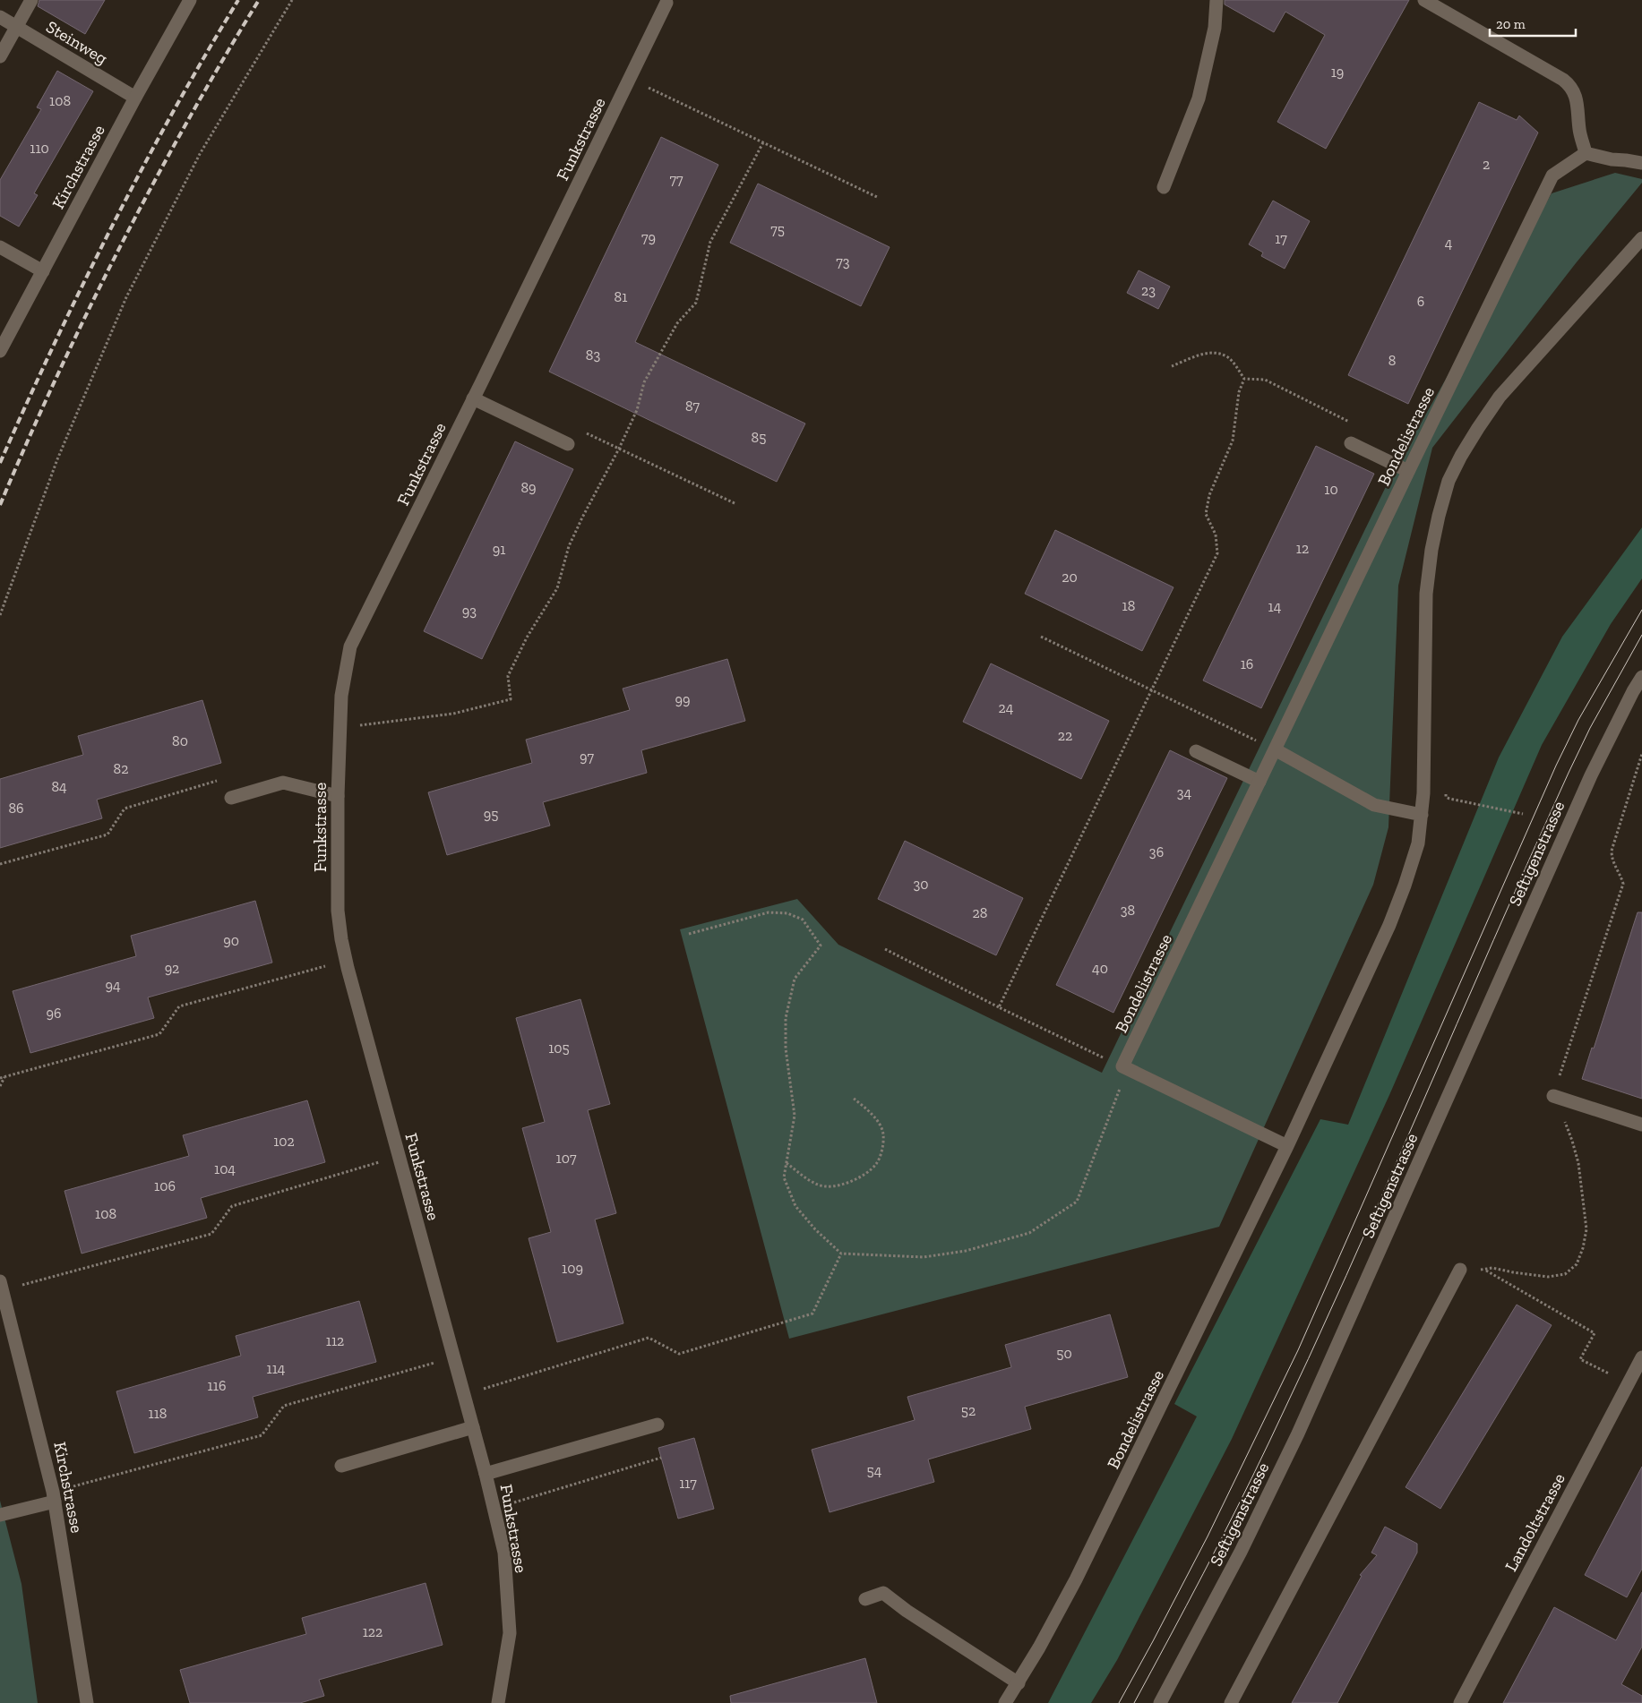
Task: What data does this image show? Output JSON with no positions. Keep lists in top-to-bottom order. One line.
{"streets":{"street":["Steinweg","Funkstrasse","Kirchstrasse","Bondelistrasse","Seftigenstrasse","Landoltstrasse"]},"crossings":[["Steinweg","Kirchstrasse"]],"house_numbers":["19","108","110","2","77","75","79","17","4","73","23","81","6","83","8","87","85","89","10","12","91","20","18","14","93","16","99","24","22","80","97","82","84","34","86","95","36","30","38","28","90","92","40","94","96","105","102","107","104","106","108","109","112","50","114","116","52","118","54","117","122"],"scale_bar":"20 m"}
